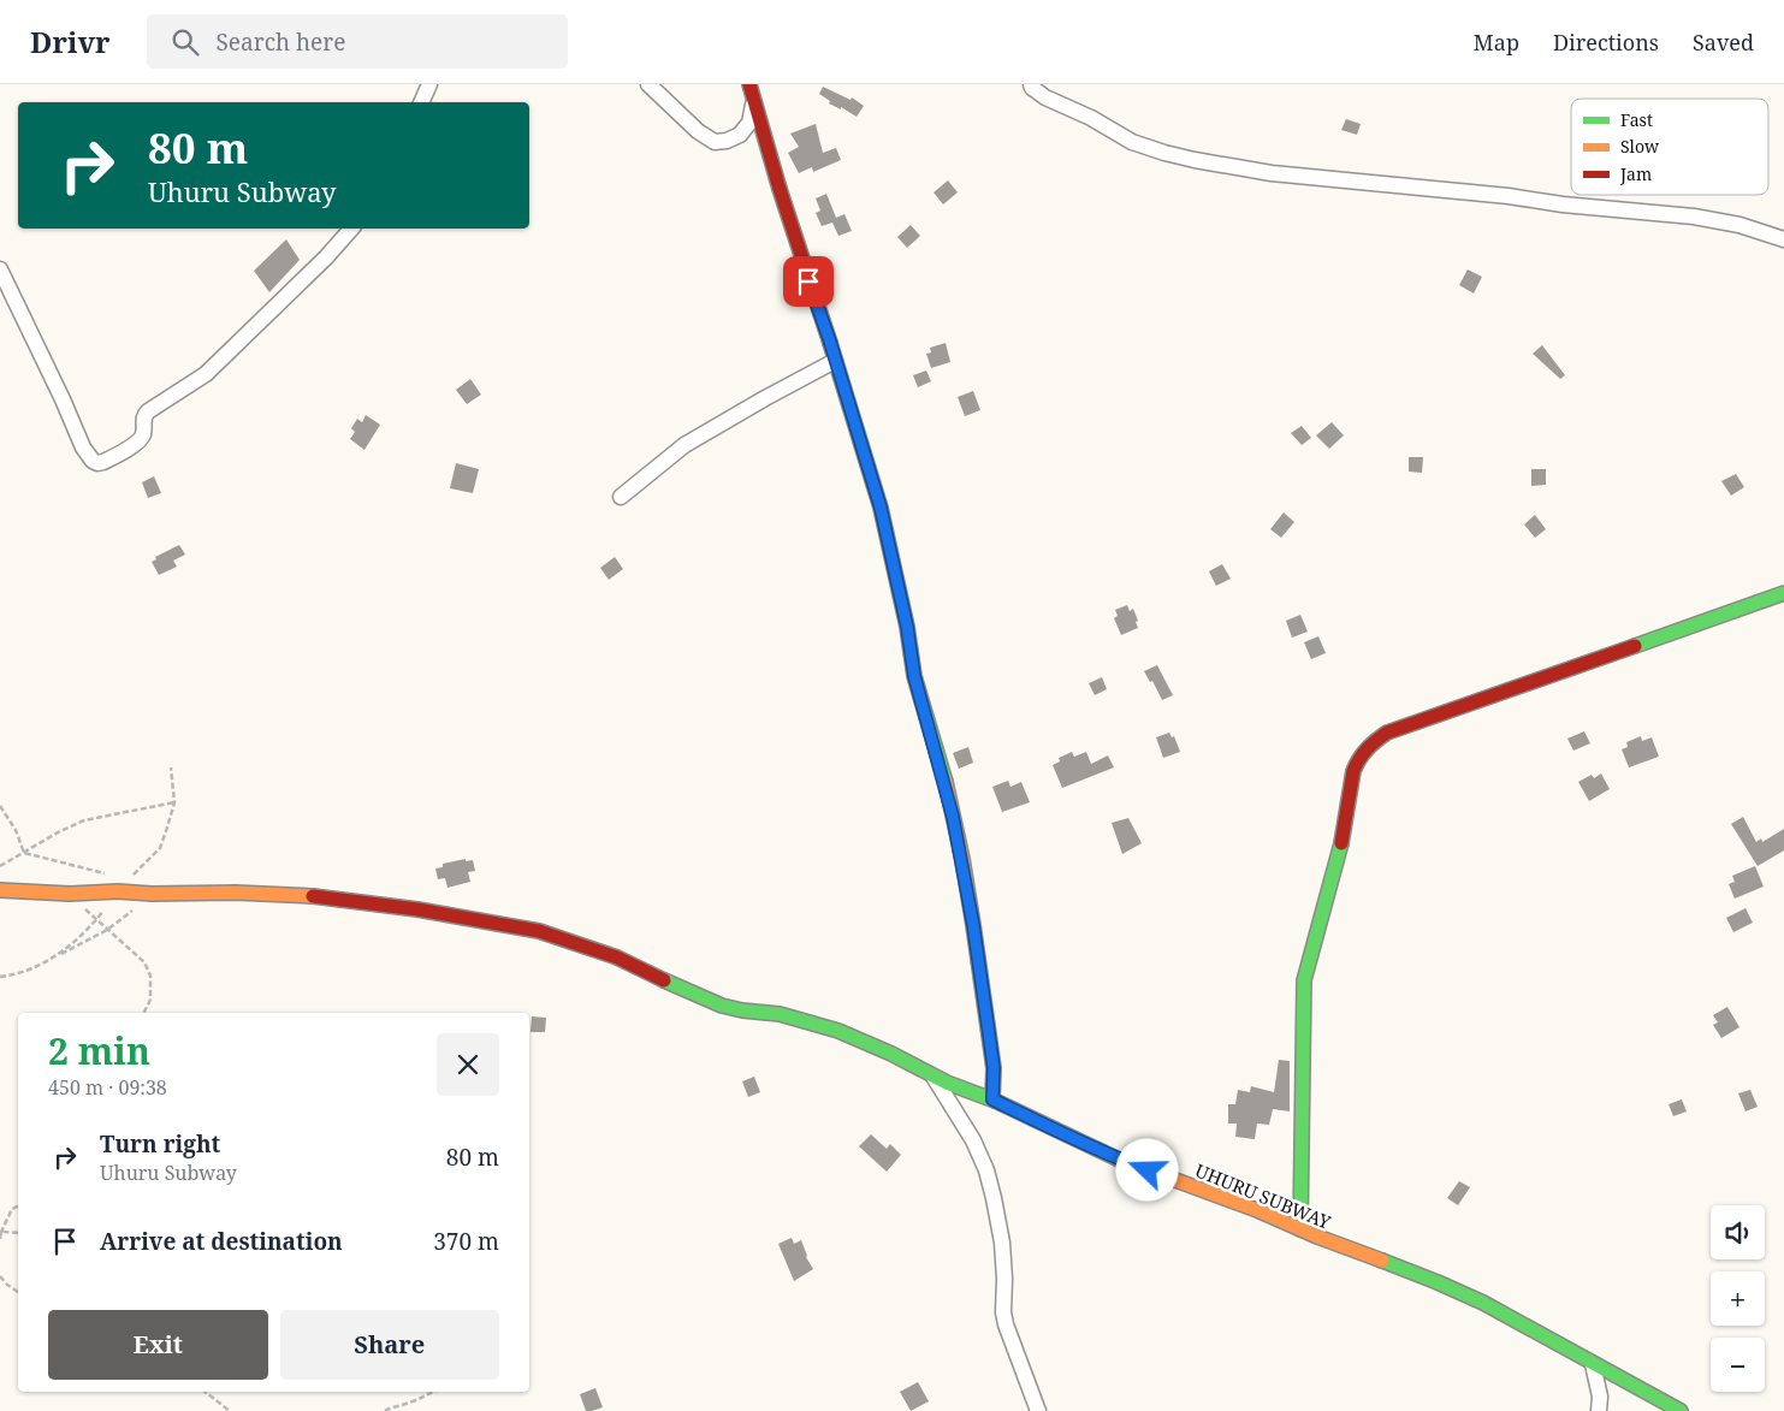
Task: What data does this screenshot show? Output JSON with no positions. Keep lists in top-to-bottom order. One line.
{"streets":{"street":["UHURU SUBWAY"]},"legend":["Fast","Slow","Jam"],"page":{"header":"Drivr","search":"Search here","nav":["Map","Directions","Saved"],"turn":["80 m","Uhuru Subway"],"heading":["2 min","450 m · 09:38"],"list":[{"name":"Turn right","note":"Uhuru Subway","value":"80 m"},{"name":"Arrive at destination","value":"370 m"}],"map_buttons":["+","−"],"buttons":["Exit","Share"]}}
